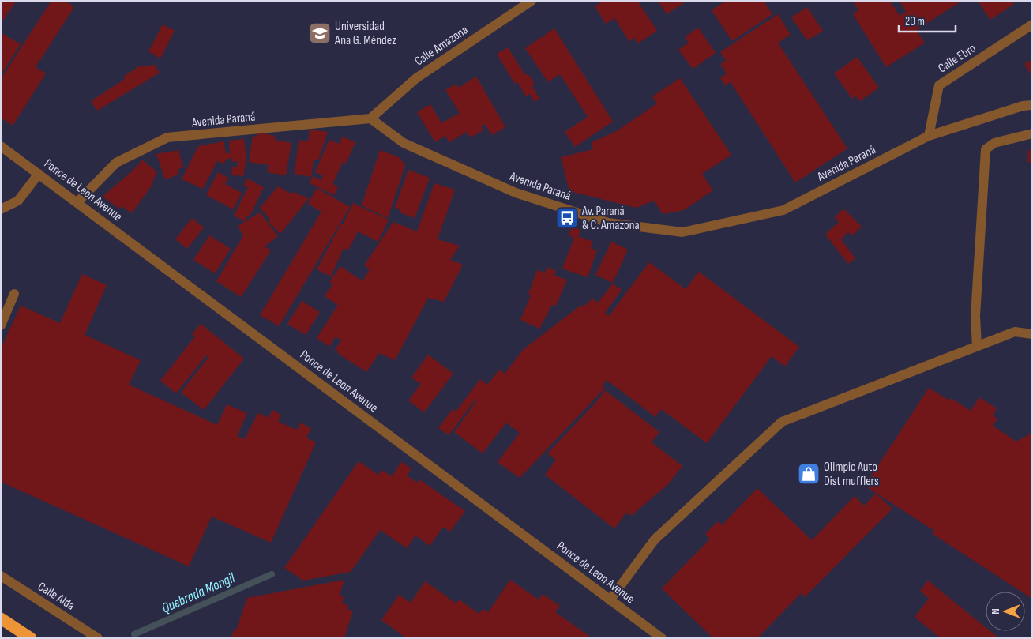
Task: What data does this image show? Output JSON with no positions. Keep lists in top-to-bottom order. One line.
{"streets":{"street":["Calle Amazona","Calle Ebro","Avenida Paraná","Ponce de Leon Avenue","Calle Alda"]},"crossings":[["Calle Amazona","Avenida Paraná"],["Calle Ebro","Avenida Paraná"],["Avenida Paraná","Ponce de Leon Avenue"]],"water":["Quebrada Mongil"],"places":{"school or university":["Universidad Ana G. Méndez"],"bus stop":["Av. Paraná & C. Amazona"],"shop":["Olimpic Auto Dist mufflers"]},"scale_bar":"20 m","north":"left"}
